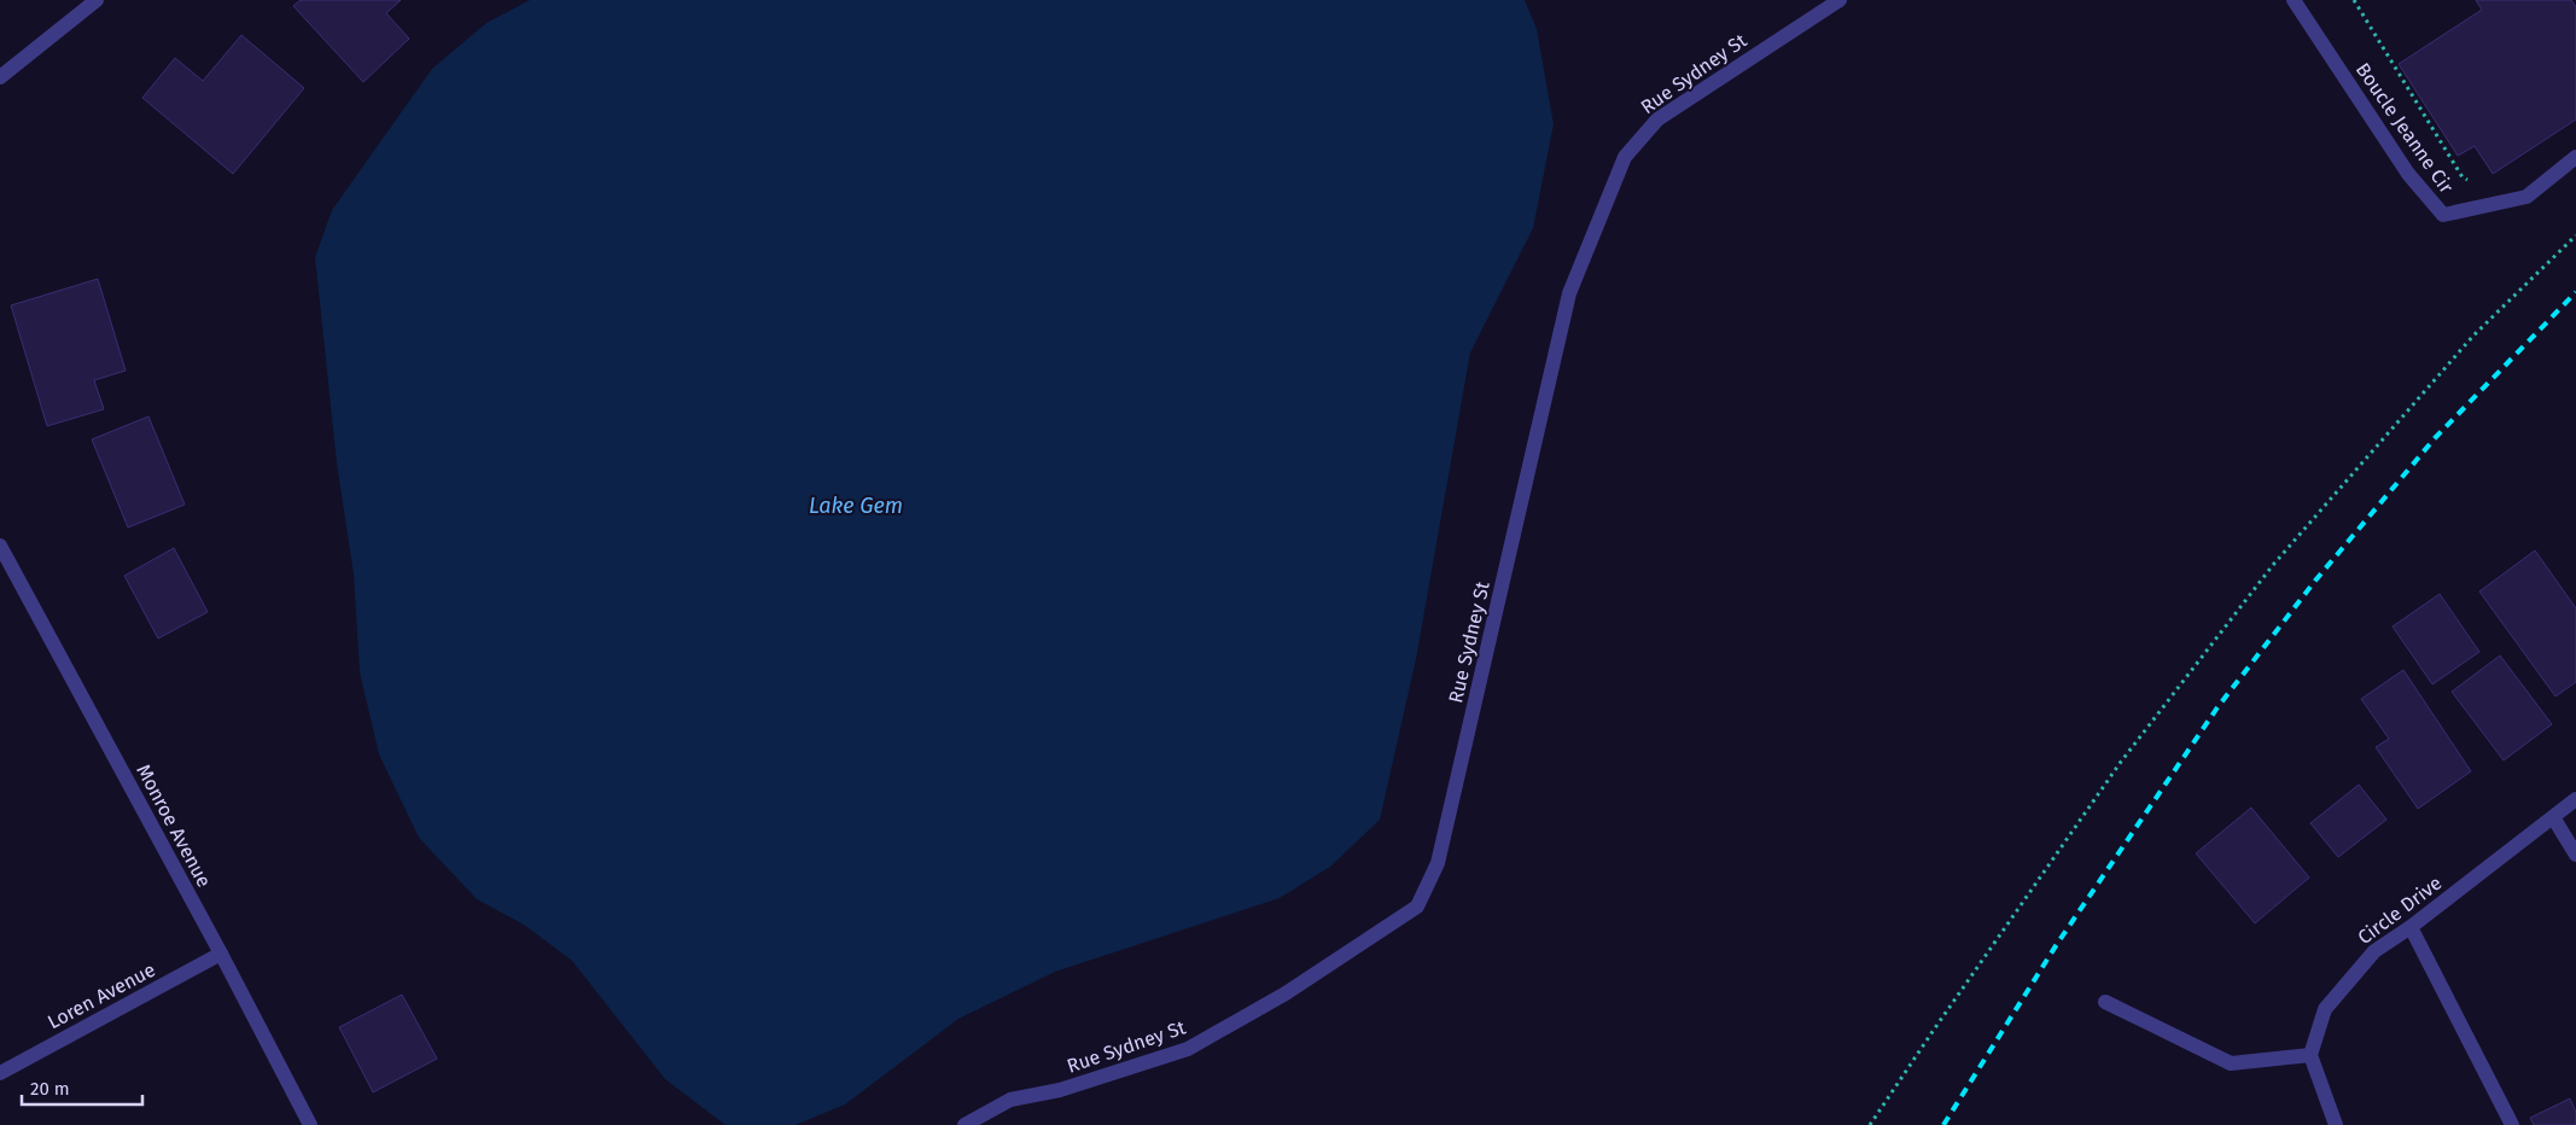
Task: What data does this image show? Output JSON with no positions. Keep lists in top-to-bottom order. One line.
{"streets":{"street":["Rue Sydney St","Boucle Jeanne Cir","Monroe Avenue","Circle Drive","Loren Avenue"]},"crossings":[["Monroe Avenue","Loren Avenue"]],"water":["Lake Gem"],"scale_bar":"20 m"}
